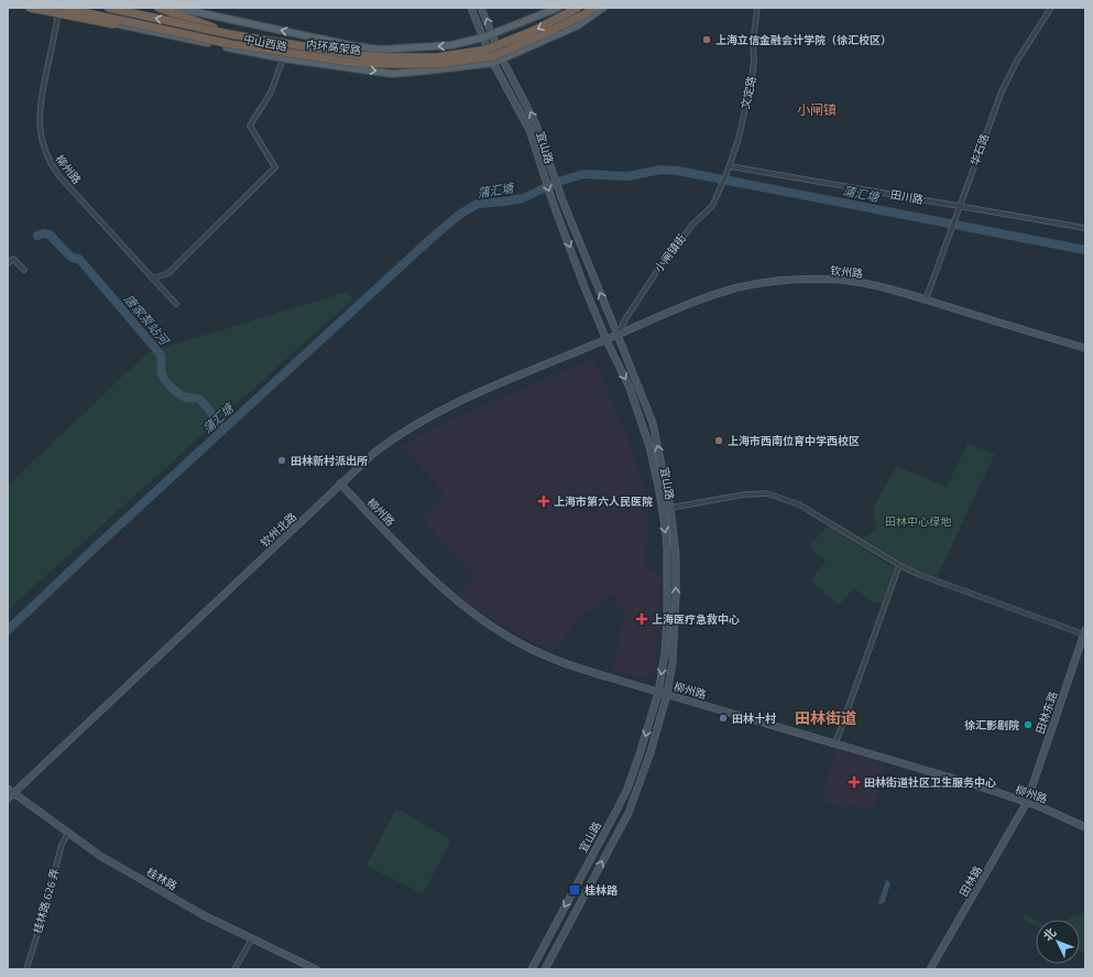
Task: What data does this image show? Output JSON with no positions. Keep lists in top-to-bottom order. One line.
{"streets":{"highway":["内环高架路"],"main road":["中山西路"],"street":["文定路","宜山路","华石路","柳州路","田川路","小闸镇街","钦州路","钦州北路","田林东路","桂林路","田林路","桂林路 626 弄"]},"crossings":[["中山西路","内环高架路"],["中山西路","宜山路"],["中山西路","柳州路"],["内环高架路","柳州路"],["文定路","田川路"],["文定路","小闸镇街"],["宜山路","柳州路"],["宜山路","小闸镇街"],["宜山路","钦州路"],["宜山路","钦州北路"],["华石路","田川路"],["华石路","钦州路"],["柳州路","钦州北路"],["柳州路","田林东路"],["柳州路","田林路"],["小闸镇街","钦州路"],["钦州路","钦州北路"],["钦州北路","桂林路"],["田林东路","田林路"],["桂林路","桂林路 626 弄"]],"districts":["小闸镇","田林街道"],"water":["蒲汇塘","唐家泵站河"],"parks":["田林中心绿地"],"places":{"other":["上海立信金融会计学院（徐汇校区）","上海市西南位育中学西校区","田林新村派出所","田林十村","徐汇影剧院"],"health":["上海市第六人民医院","上海医疗急救中心","田林街道社区卫生服务中心"],"transit":["桂林路"]},"north":"top left"}
